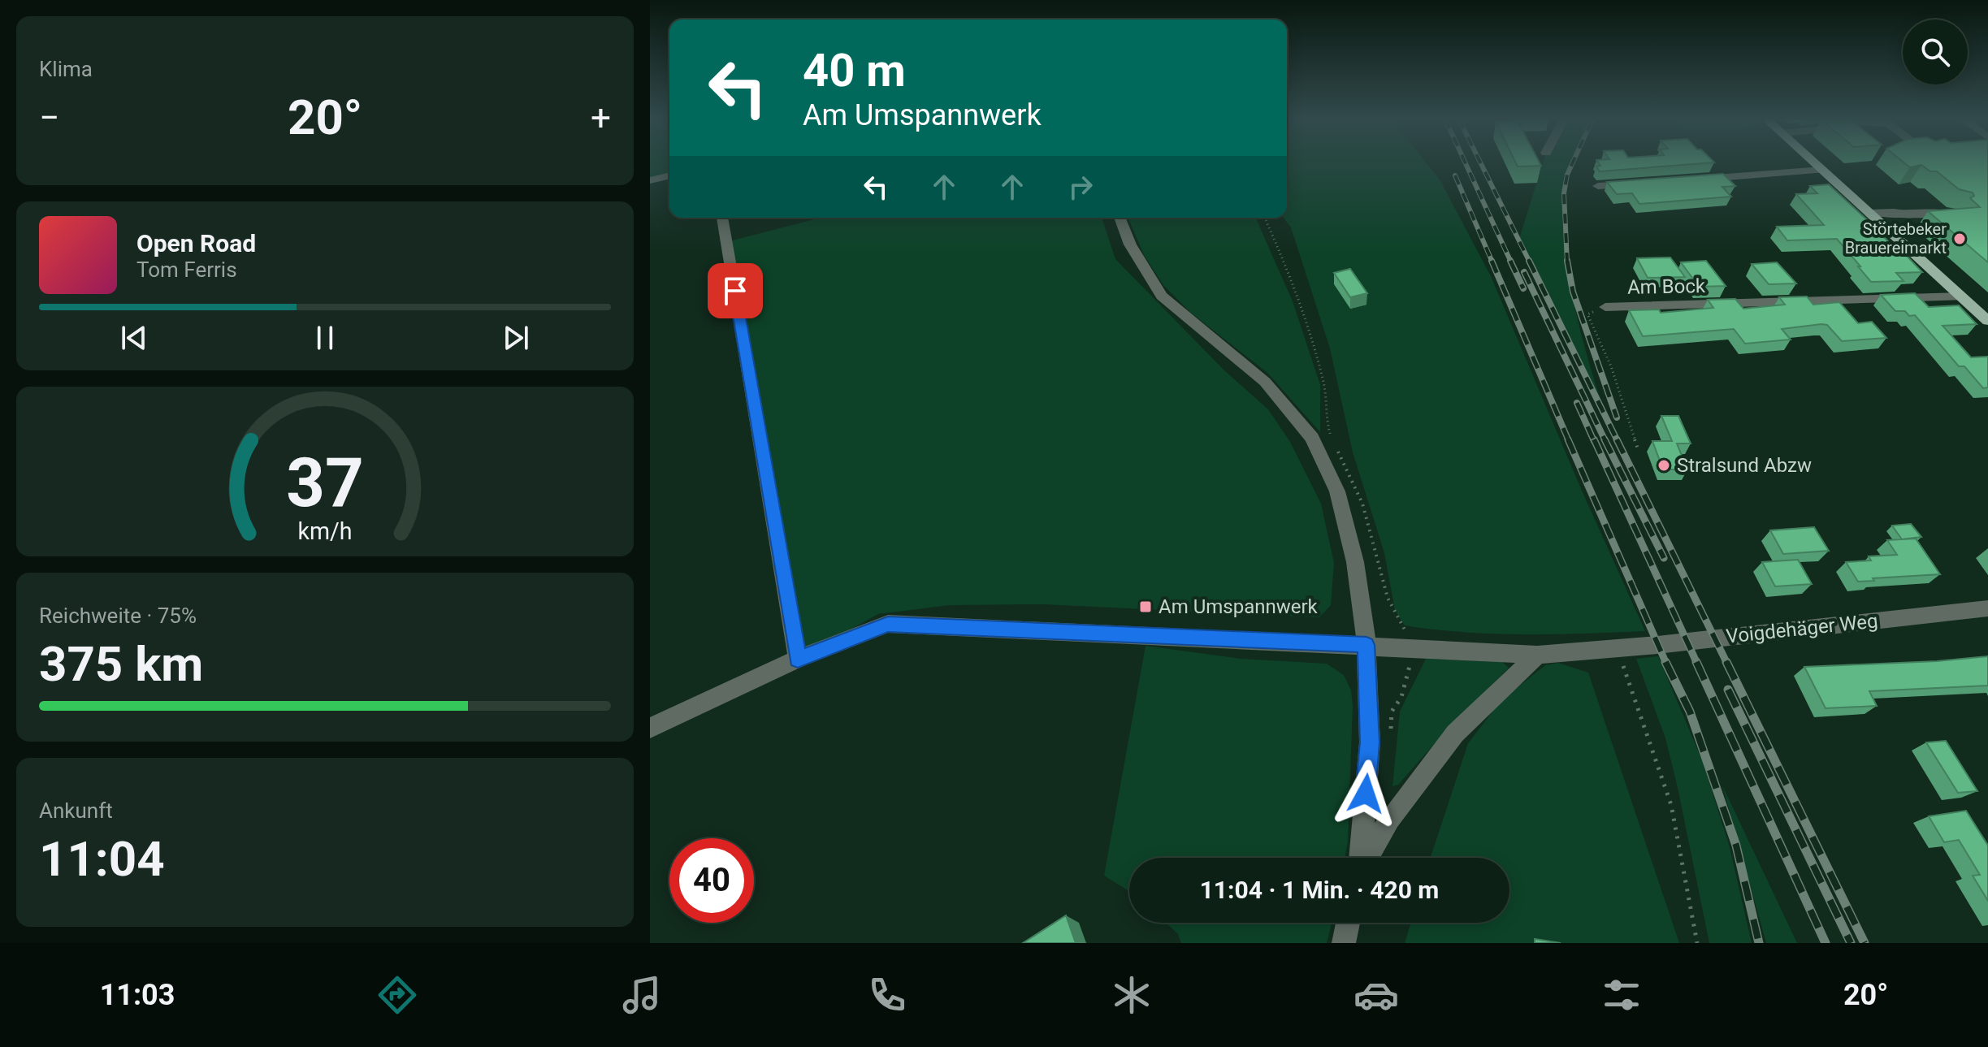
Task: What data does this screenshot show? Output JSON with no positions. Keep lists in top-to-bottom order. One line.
{"streets":{"street":["Am Bock","Voigdehäger Weg"]},"places":{"other":["Störtebeker Brauereimarkt","Stralsund Abzw"],"transit":["Am Umspannwerk"]},"page":{"tile":["Klima",["Reichweite · 75%","375 km"],["Ankunft","11:04"]],"turn":["40 m","Am Umspannwerk"],"heat":["−","20°","+"],"song":["Open Road","Tom Ferris"],"limit":"40","trip":"11:04 · 1 Min. · 420 m","tabs":["11:03","20°"],"gauge":["37","km/h"]}}
